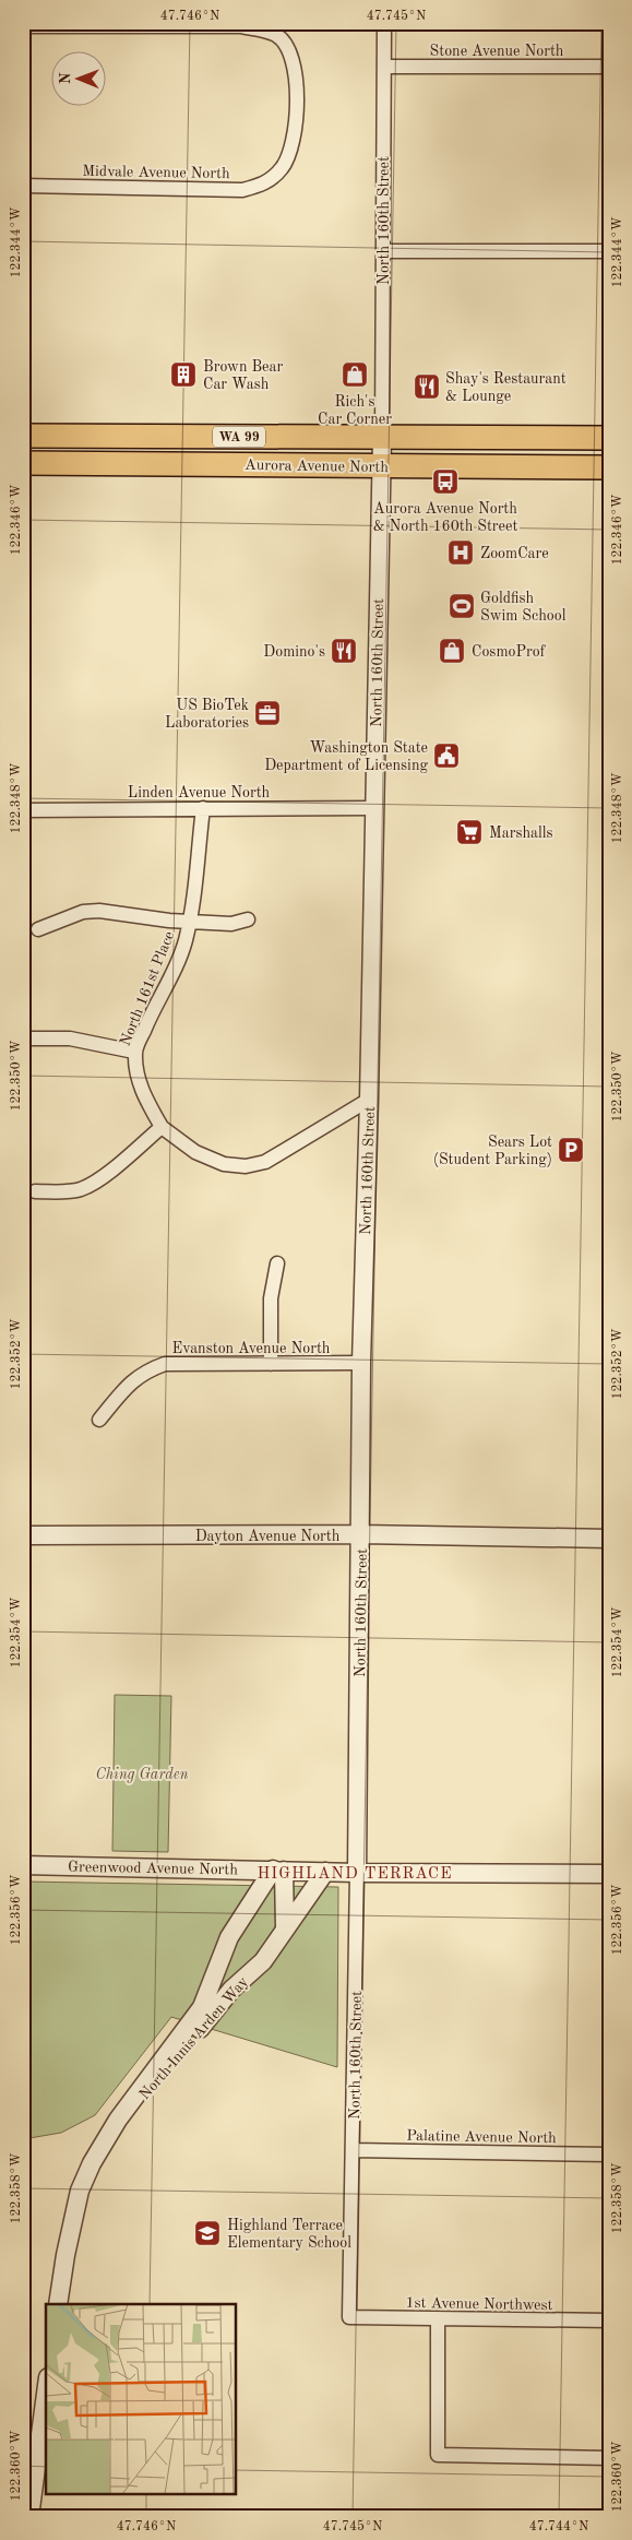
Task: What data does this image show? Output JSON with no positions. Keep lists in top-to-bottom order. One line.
{"streets":{"highway":["WA 99","Aurora Avenue North"],"street":["Stone Avenue North","Midvale Avenue North","North 160th Street","Linden Avenue North","North 161st Place","Evanston Avenue North","Dayton Avenue North","Greenwood Avenue North","North Innis Arden Way","Palatine Avenue North","1st Avenue Northwest"]},"crossings":[["Stone Avenue North","North 160th Street"],["North 160th Street","Aurora Avenue North"],["North 160th Street","Linden Avenue North"],["North 160th Street","Evanston Avenue North"],["North 160th Street","Dayton Avenue North"],["North 160th Street","Greenwood Avenue North"],["North 160th Street","Palatine Avenue North"],["North 160th Street","1st Avenue Northwest"],["Linden Avenue North","North 161st Place"],["Greenwood Avenue North","North Innis Arden Way"]],"districts":["HIGHLAND TERRACE"],"parks":["Ching Garden"],"places":{"building":["Brown Bear Car Wash"],"shop":["Rich's Car Corner","CosmoProf"],"restaurant":["Shay's Restaurant & Lounge","Domino's"],"bus stop":["Aurora Avenue North & North 160th Street"],"hospital":["ZoomCare"],"sports":["Goldfish Swim School"],"office":["US BioTek Laboratories"],"public building":["Washington State Department of Licensing"],"supermarket":["Marshalls"],"parking":["Sears Lot (Student Parking)"],"school or university":["Highland Terrace Elementary School"]},"north":"left","coordinates":["47.746°N","47.745°N","122.344°W","122.346°W","122.348°W","122.350°W","122.352°W","122.354°W","122.356°W","122.358°W","122.360°W","47.744°N"]}
